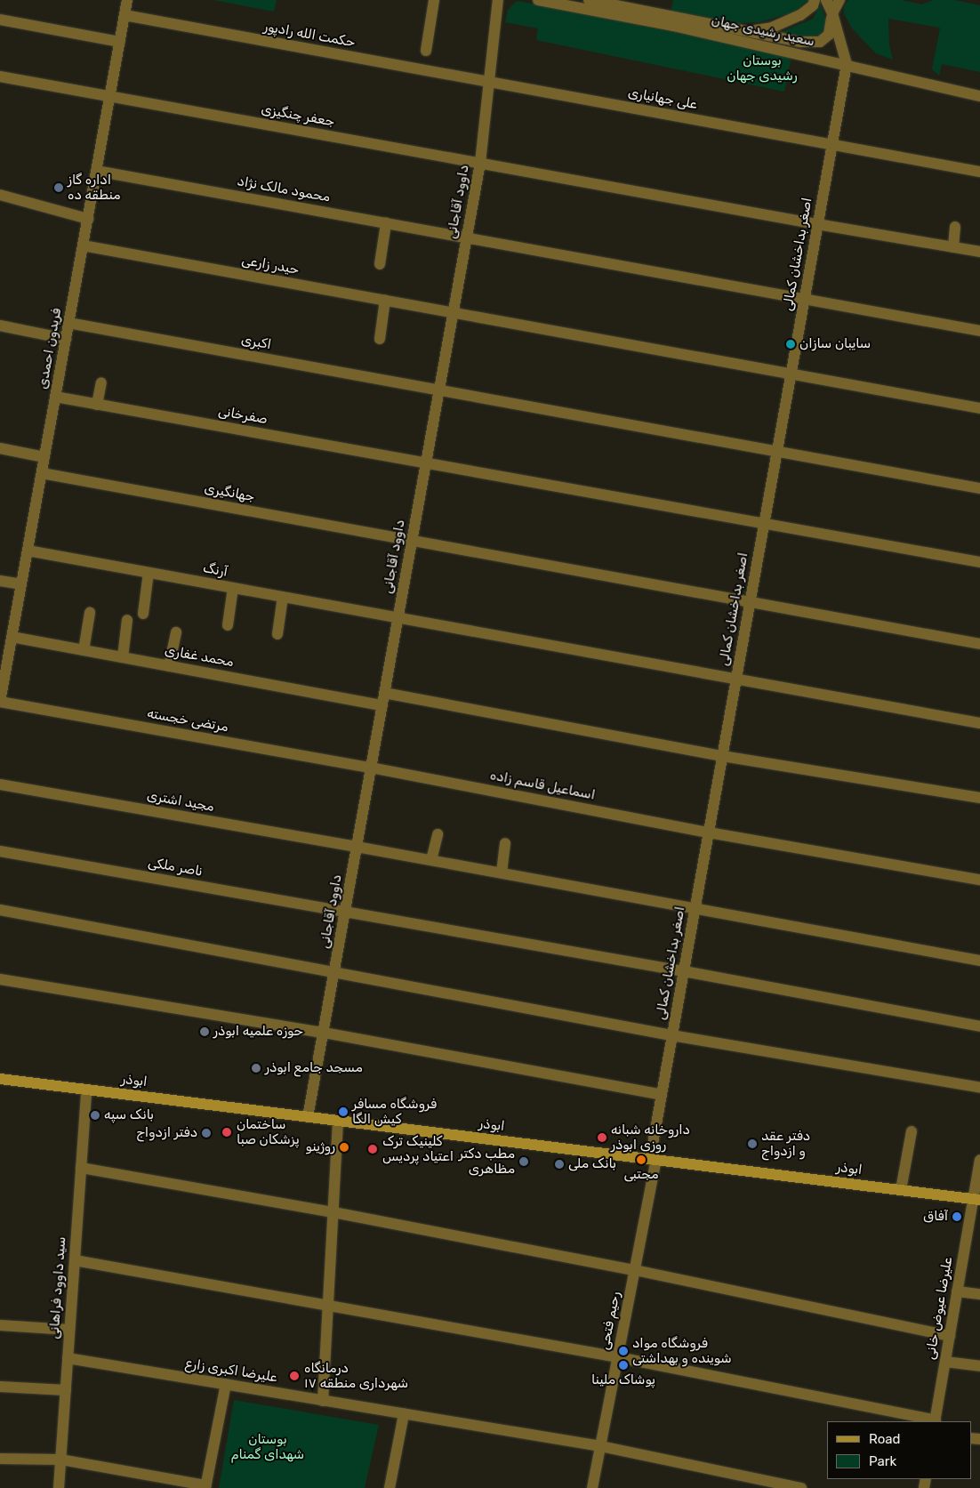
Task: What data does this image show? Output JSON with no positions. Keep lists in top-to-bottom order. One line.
{"streets":{"main road":["ابوذر"],"street":["سعید رشیدی جهان","حکمت الله رادپور","علی جهانیاری","جعفر چنگیزی","محمود مالک نژاد","داوود آقاجانی","اصغر بداخشان کمالی","حیدر زارعی","اکبری","فریدون احمدی","صفرخانی","جهانگیری","آرنگ","محمد غفاری","مرتضی خجسته","اسماعیل قاسم زاده","مجید اشتری","ناصر ملکی","سید داوود فراهانی","علیرضا عیوض خانی","رحیم فتحی","علیرضا اکبری زارع"]},"crossings":[["سعید رشیدی جهان","اصغر بداخشان کمالی"],["حکمت الله رادپور","علی جهانیاری"],["حکمت الله رادپور","داوود آقاجانی"],["حکمت الله رادپور","فریدون احمدی"],["علی جهانیاری","داوود آقاجانی"],["علی جهانیاری","اصغر بداخشان کمالی"],["جعفر چنگیزی","داوود آقاجانی"],["جعفر چنگیزی","اصغر بداخشان کمالی"],["جعفر چنگیزی","فریدون احمدی"],["محمود مالک نژاد","داوود آقاجانی"],["محمود مالک نژاد","اصغر بداخشان کمالی"],["محمود مالک نژاد","فریدون احمدی"],["داوود آقاجانی","حیدر زارعی"],["داوود آقاجانی","اکبری"],["داوود آقاجانی","صفرخانی"],["داوود آقاجانی","جهانگیری"],["داوود آقاجانی","آرنگ"],["داوود آقاجانی","محمد غفاری"],["داوود آقاجانی","مرتضی خجسته"],["داوود آقاجانی","اسماعیل قاسم زاده"],["داوود آقاجانی","مجید اشتری"],["داوود آقاجانی","ناصر ملکی"],["داوود آقاجانی","ابوذر"],["اصغر بداخشان کمالی","حیدر زارعی"],["اصغر بداخشان کمالی","اکبری"],["اصغر بداخشان کمالی","صفرخانی"],["اصغر بداخشان کمالی","جهانگیری"],["اصغر بداخشان کمالی","آرنگ"],["اصغر بداخشان کمالی","اسماعیل قاسم زاده"],["اصغر بداخشان کمالی","مجید اشتری"],["اصغر بداخشان کمالی","ناصر ملکی"],["اصغر بداخشان کمالی","ابوذر"],["اصغر بداخشان کمالی","رحیم فتحی"],["حیدر زارعی","فریدون احمدی"],["اکبری","فریدون احمدی"],["فریدون احمدی","صفرخانی"],["فریدون احمدی","جهانگیری"],["فریدون احمدی","آرنگ"],["فریدون احمدی","محمد غفاری"],["فریدون احمدی","مرتضی خجسته"],["مرتضی خجسته","اسماعیل قاسم زاده"],["ابوذر","سید داوود فراهانی"],["ابوذر","علیرضا عیوض خانی"],["ابوذر","رحیم فتحی"],["سید داوود فراهانی","علیرضا اکبری زارع"],["رحیم فتحی","علیرضا اکبری زارع"]],"parks":["بوستان رشیدی جهان","بوستان شهدای گمنام"],"places":["اداره گاز منطقه ده","سایبان سازان","حوزه علمیه ابوذر","مسجد جامع ابوذر","فروشگاه مسافر کیش الگا","بانک سپه","ساختمان پزشکان صبا","دفتر ازدواج","داروخانه شبانه روزی ابوذر","دفتر عقد و ازدواج","روژینو","کلینیک ترک اعتیاد پردیس","مجتبی","مطب دکتر مظاهری","بانک ملی","آفاق","فروشگاه مواد شوینده و بهداشتی","پوشاک ملینا","درمانگاه شهرداری منطقه ۱۷"],"legend":["Road","Park"]}
